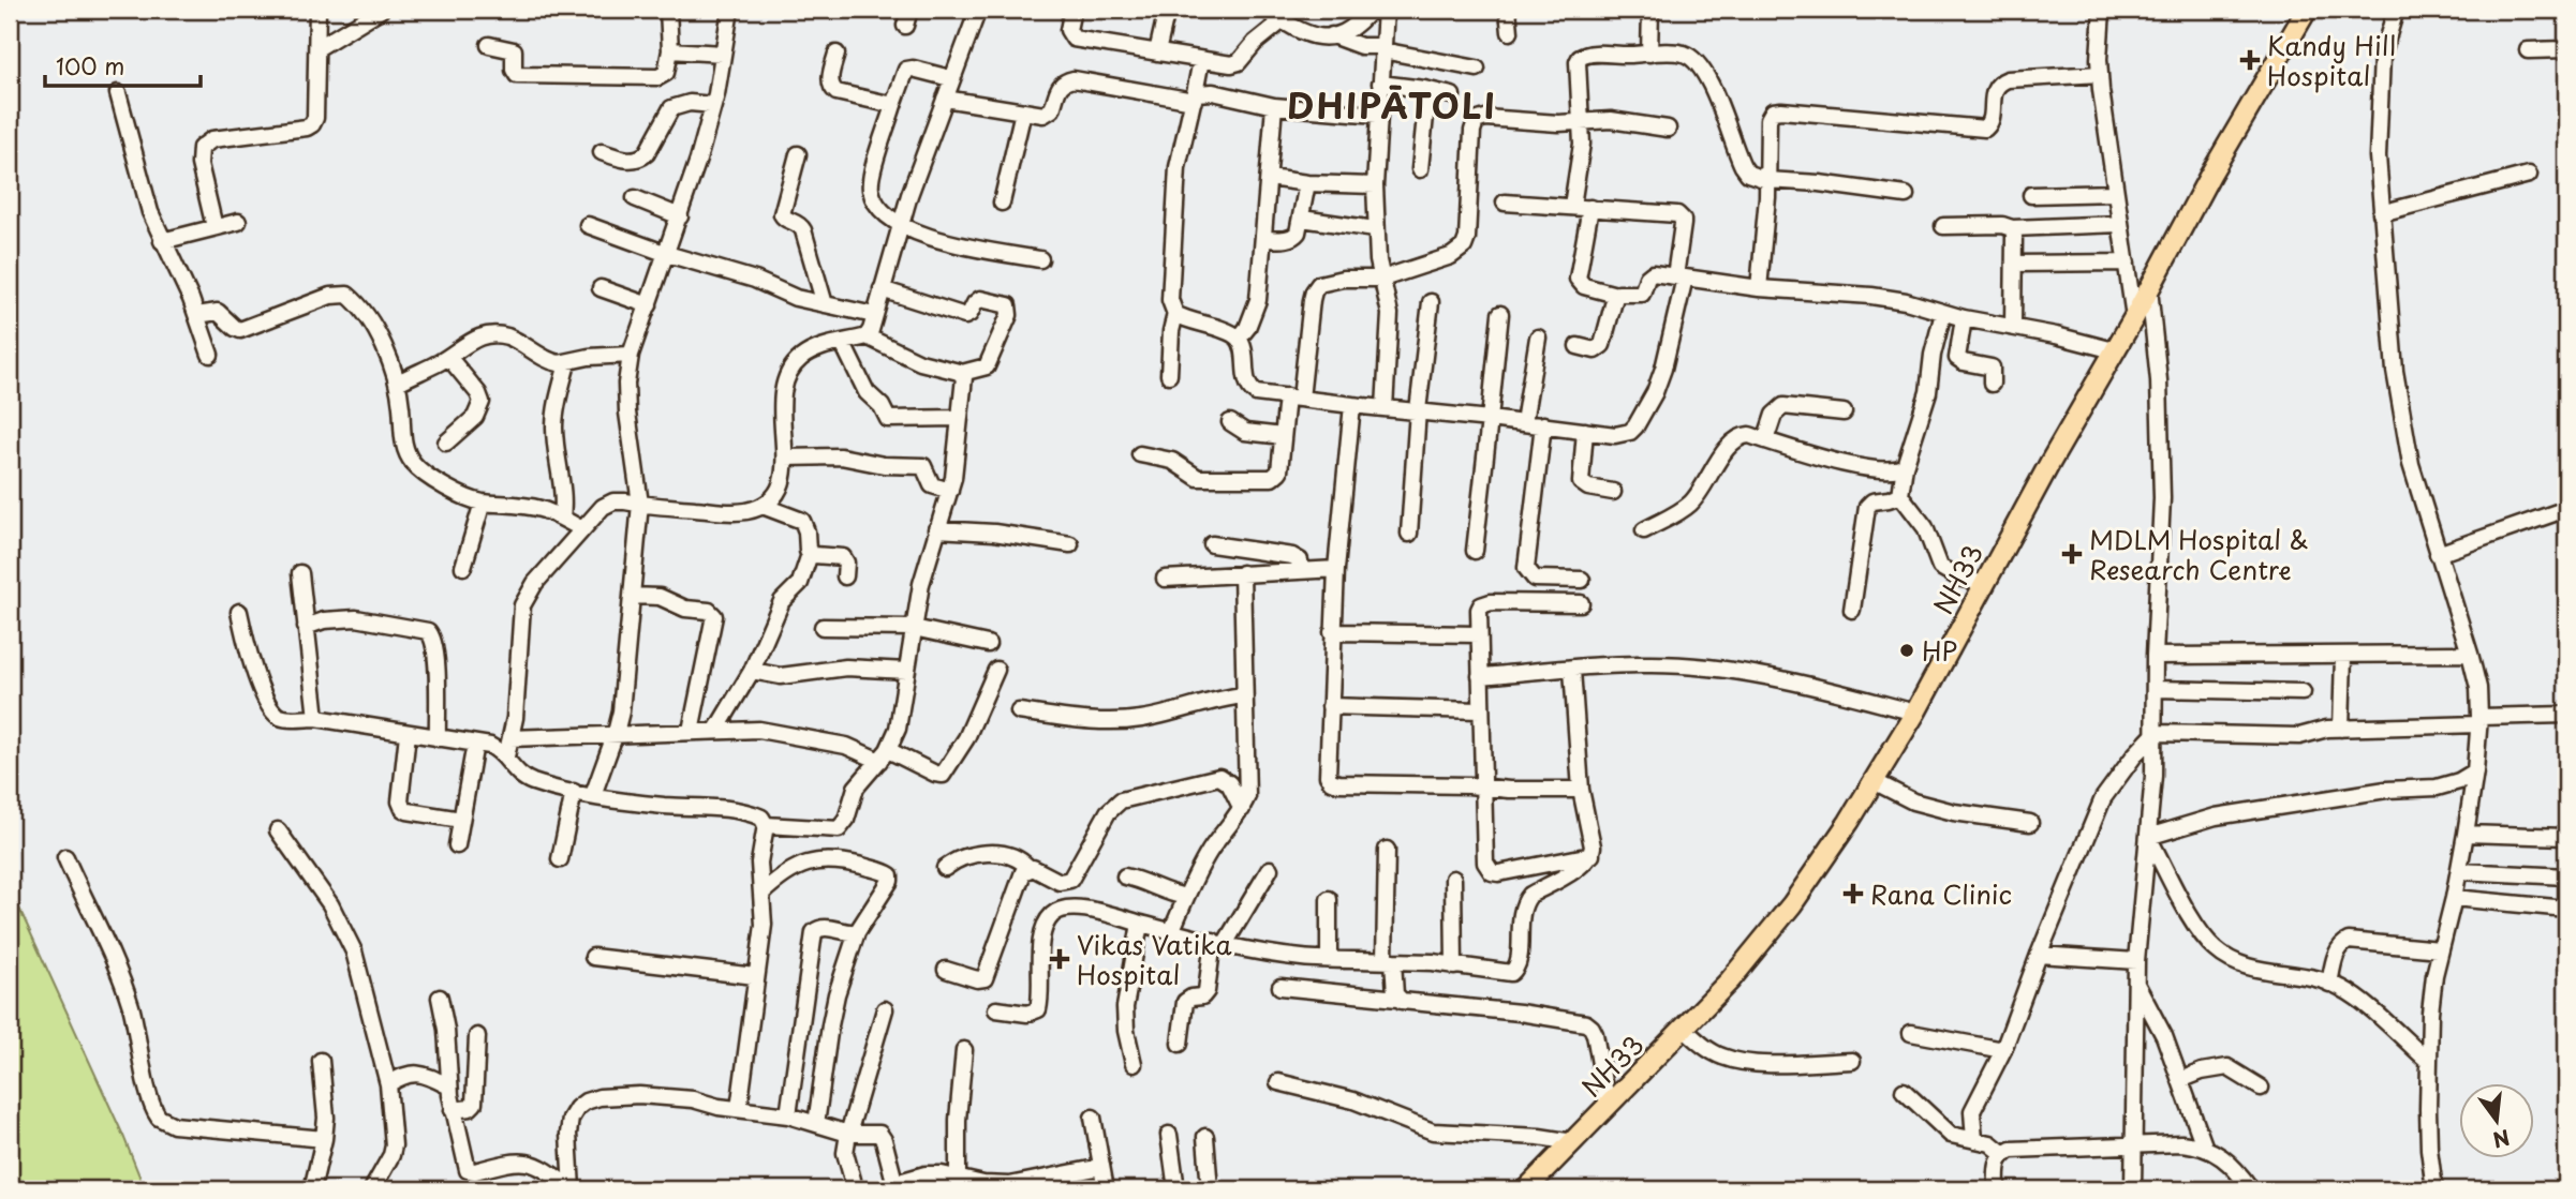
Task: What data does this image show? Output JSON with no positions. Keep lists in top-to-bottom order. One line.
{"streets":{"main road":["NH33"]},"districts":["DHIPĀTOLI"],"places":{"health":["Kandy Hill Hospital","MDLM Hospital & Research Centre","Rana Clinic","Vikas Vatika Hospital"],"other":["HP"]},"scale_bar":"100 m","north":"bottom"}
